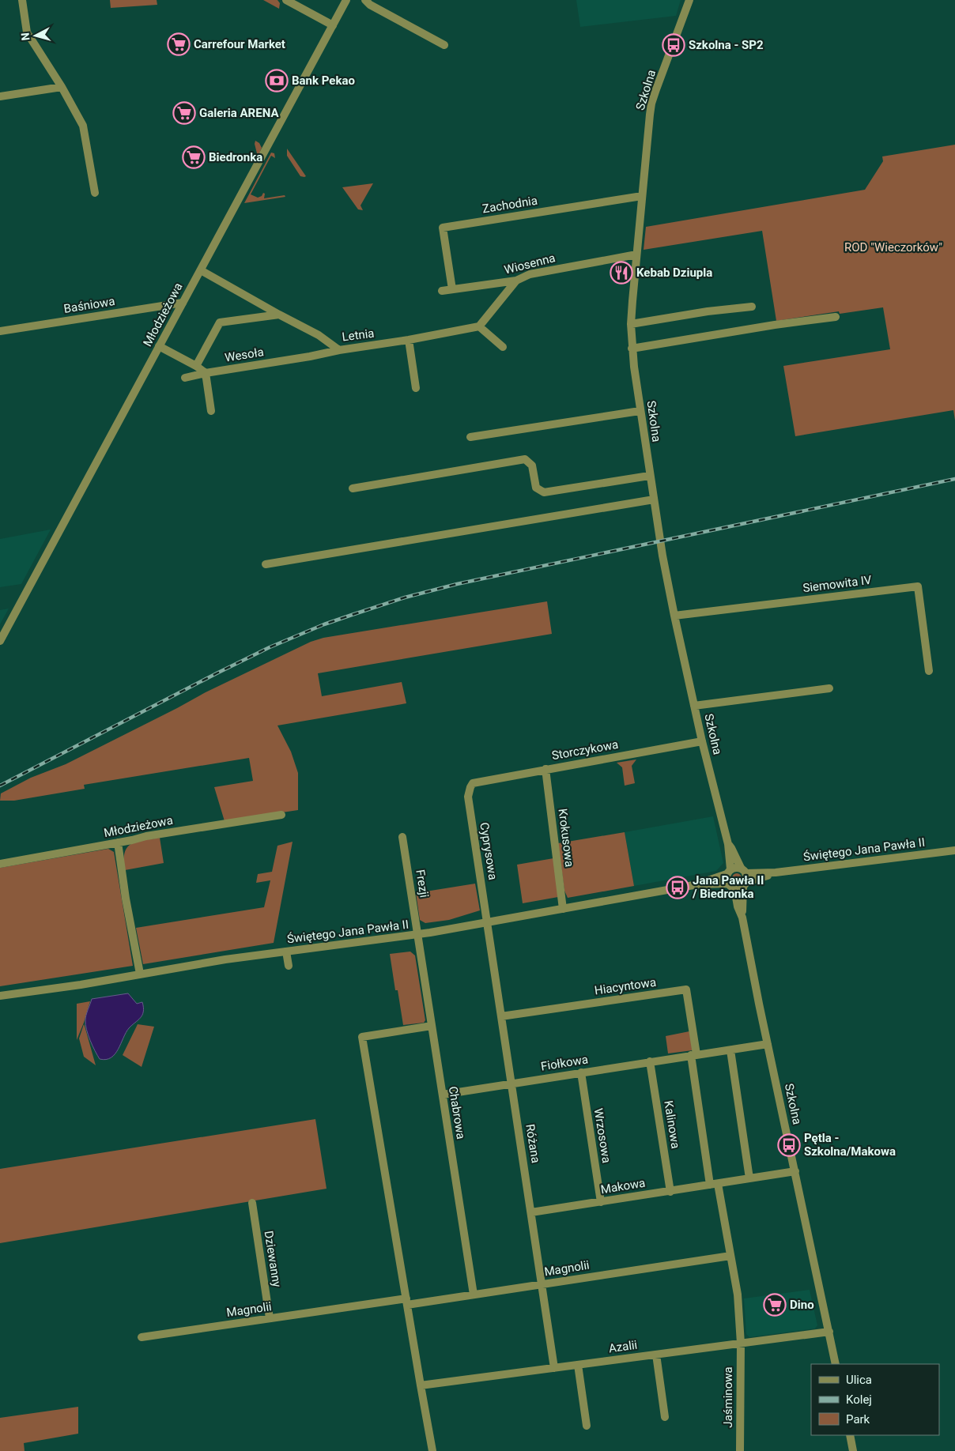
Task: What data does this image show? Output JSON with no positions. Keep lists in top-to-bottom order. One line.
{"streets":{"street":["Szkolna","Zachodnia","Wiosenna","Baśniowa","Młodzieżowa","Letnia","Wesoła","Siemowita IV","Storczykowa","Krokusowa","Świętego Jana Pawła II","Cyprysowa","Frezji","Hiacyntowa","Fiołkowa","Chabrowa","Kalinowa","Wrzosowa","Różana","Makowa","Dziewanny","Magnolii","Azalii","Jaśminowa"]},"crossings":[["Szkolna","Zachodnia"],["Szkolna","Wiosenna"],["Szkolna","Siemowita IV"],["Szkolna","Storczykowa"],["Szkolna","Świętego Jana Pawła II"],["Szkolna","Fiołkowa"],["Szkolna","Makowa"],["Szkolna","Azalii"],["Zachodnia","Wiosenna"],["Baśniowa","Młodzieżowa"],["Młodzieżowa","Letnia"],["Letnia","Wesoła"],["Storczykowa","Krokusowa"],["Storczykowa","Cyprysowa"],["Krokusowa","Świętego Jana Pawła II"],["Świętego Jana Pawła II","Cyprysowa"],["Świętego Jana Pawła II","Frezji"],["Świętego Jana Pawła II","Chabrowa"],["Świętego Jana Pawła II","Różana"],["Cyprysowa","Różana"],["Frezji","Chabrowa"],["Hiacyntowa","Fiołkowa"],["Hiacyntowa","Różana"],["Fiołkowa","Chabrowa"],["Fiołkowa","Kalinowa"],["Fiołkowa","Wrzosowa"],["Fiołkowa","Różana"],["Chabrowa","Magnolii"],["Kalinowa","Makowa"],["Wrzosowa","Makowa"],["Różana","Makowa"],["Różana","Magnolii"],["Różana","Azalii"],["Dziewanny","Magnolii"],["Azalii","Jaśminowa"]],"parks":["ROD \"Wieczorków\""],"places":{"supermarket":["Carrefour Market","Galeria ARENA","Biedronka","Dino"],"bus stop":["Szkolna - SP2","Jana Pawła II / Biedronka","Pętla - Szkolna/Makowa"],"bank":["Bank Pekao"],"restaurant":["Kebab Dziupla"]},"legend":["Ulica","Kolej","Park"],"north":"left"}
